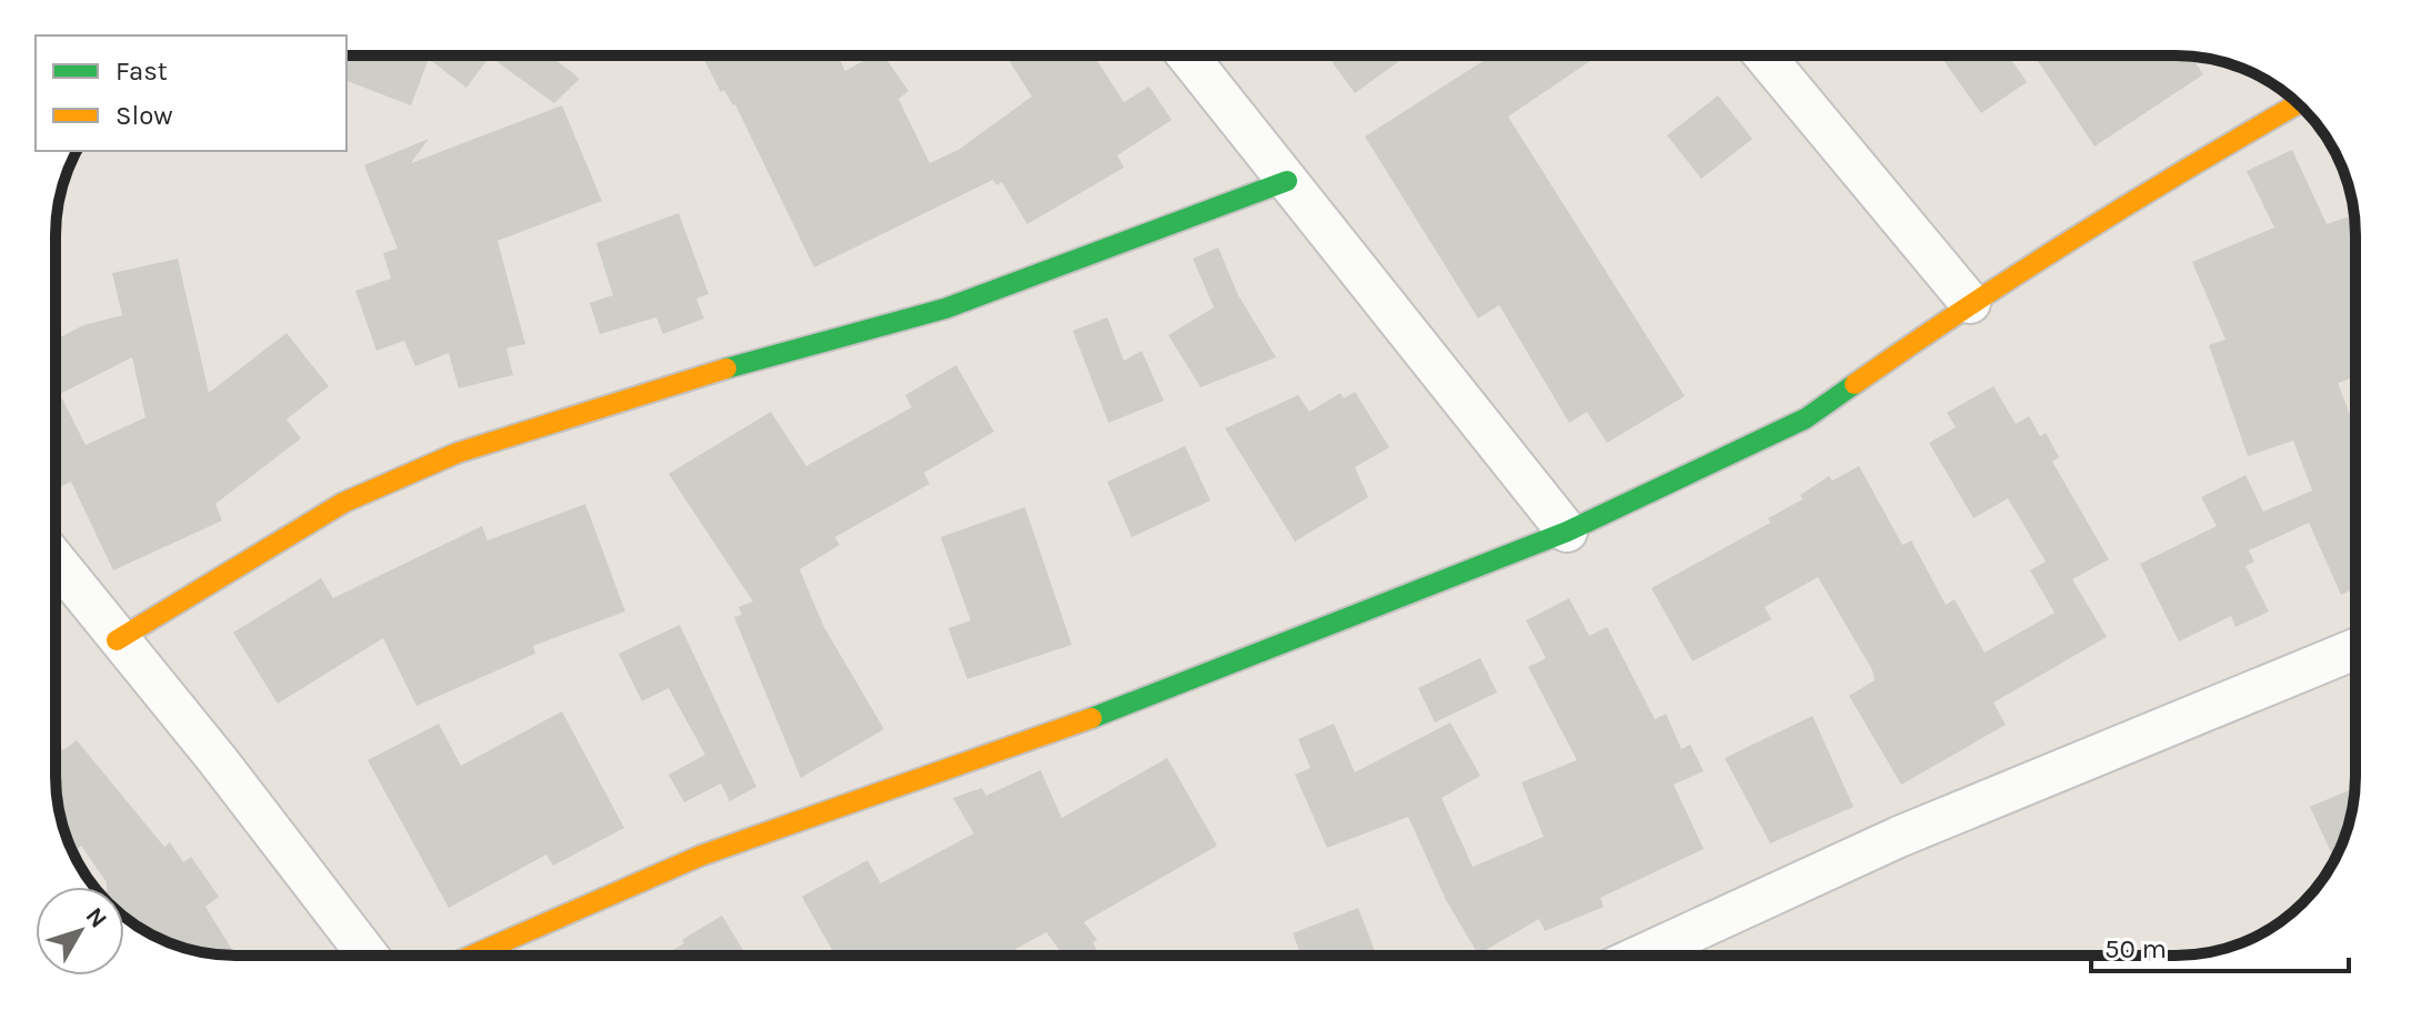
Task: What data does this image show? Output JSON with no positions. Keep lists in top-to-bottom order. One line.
{"legend":["Fast","Slow"],"scale_bar":"50 m","north":"top right"}
